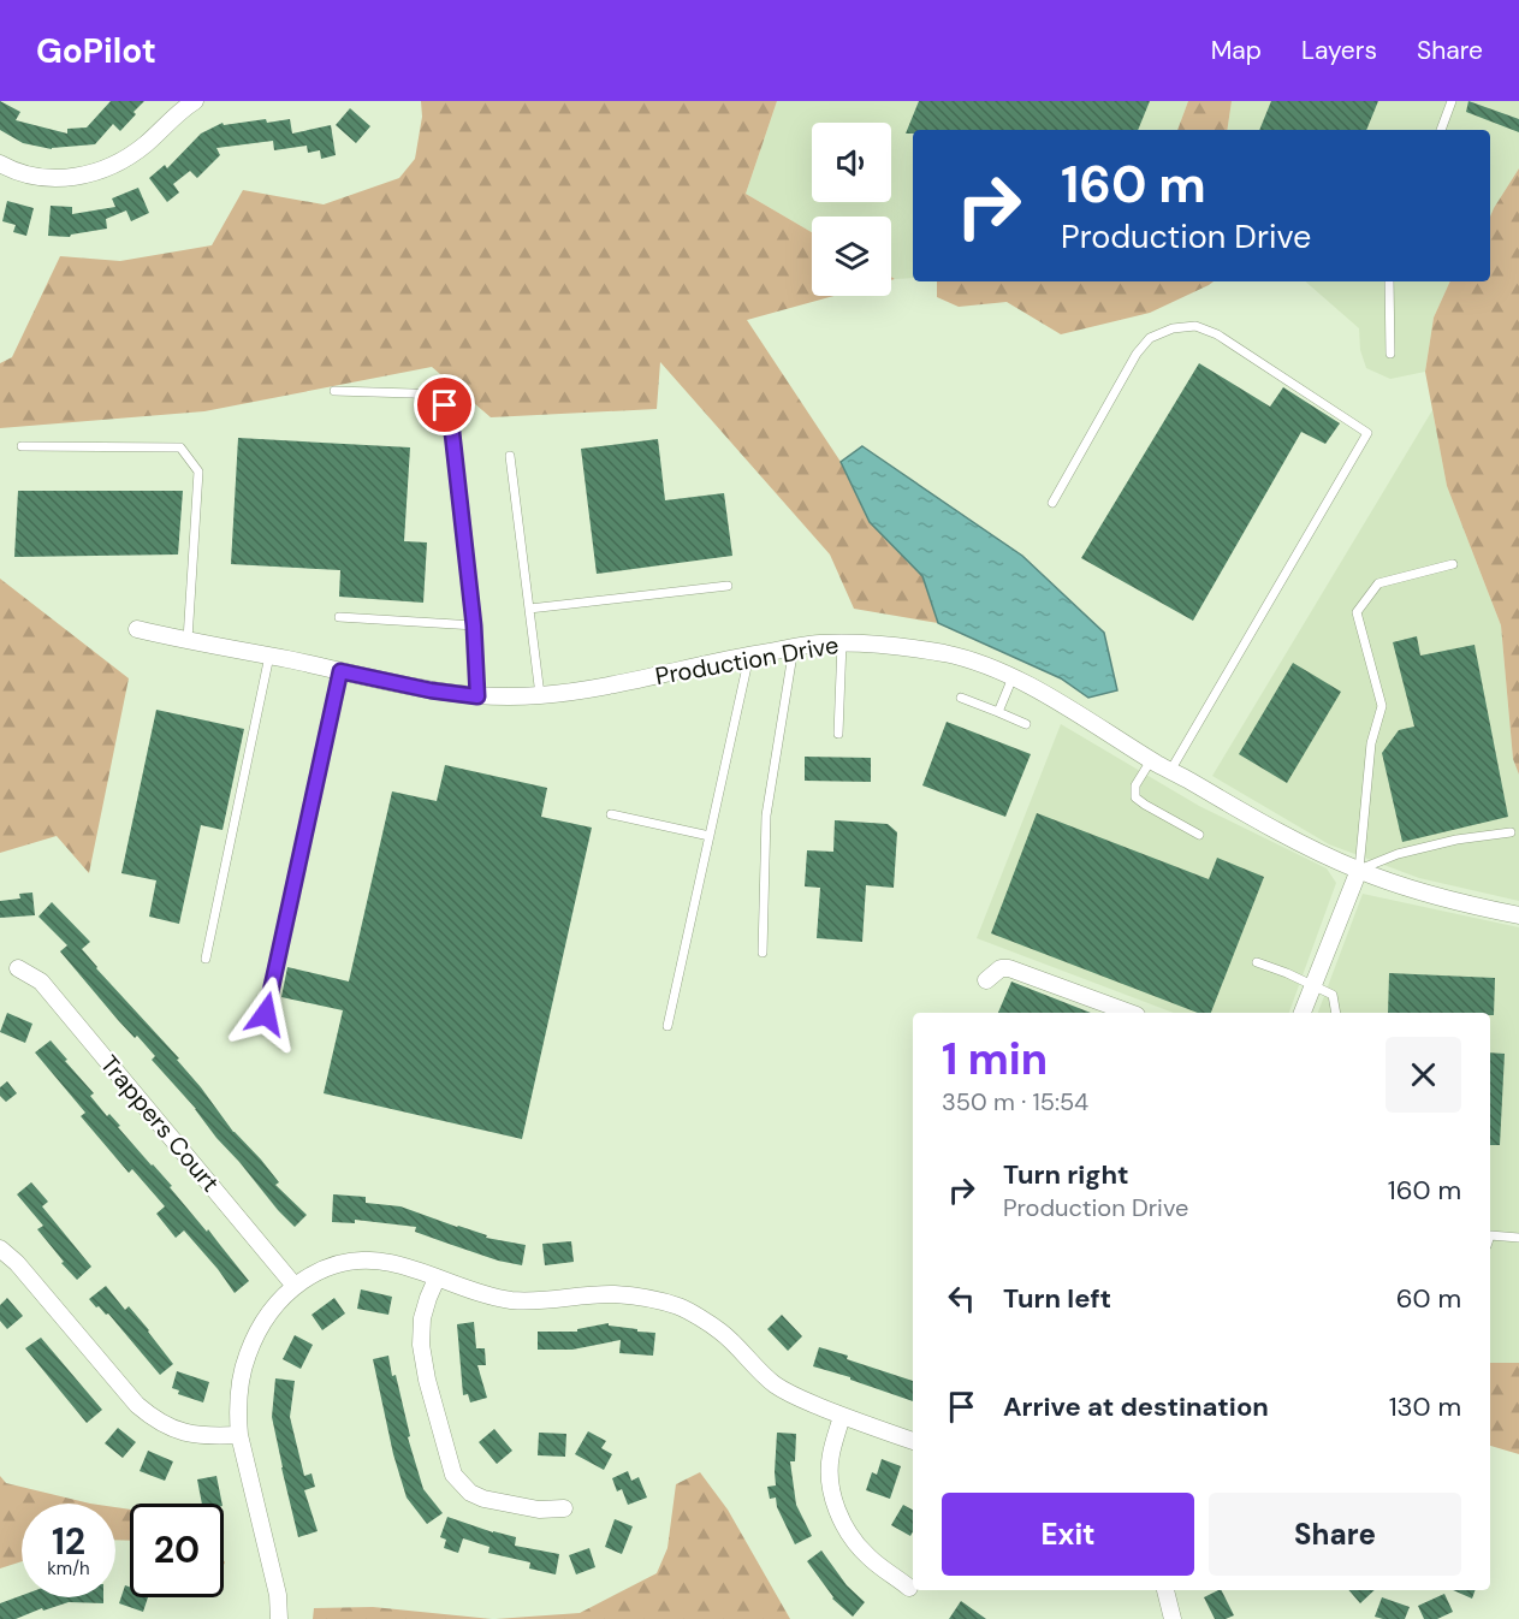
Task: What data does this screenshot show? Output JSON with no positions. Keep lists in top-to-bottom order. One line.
{"streets":{"street":["Production Drive","Trappers Court"]},"page":{"header":"GoPilot","nav":["Map","Layers","Share"],"turn":["160 m","Production Drive"],"heading":["1 min","350 m · 15:54"],"list":[{"name":"Turn right","note":"Production Drive","value":"160 m"},{"name":"Turn left","value":"60 m"},{"name":"Arrive at destination","value":"130 m"}],"buttons":["Exit","Share"],"speed":"12 km/h","limit":"20"}}
